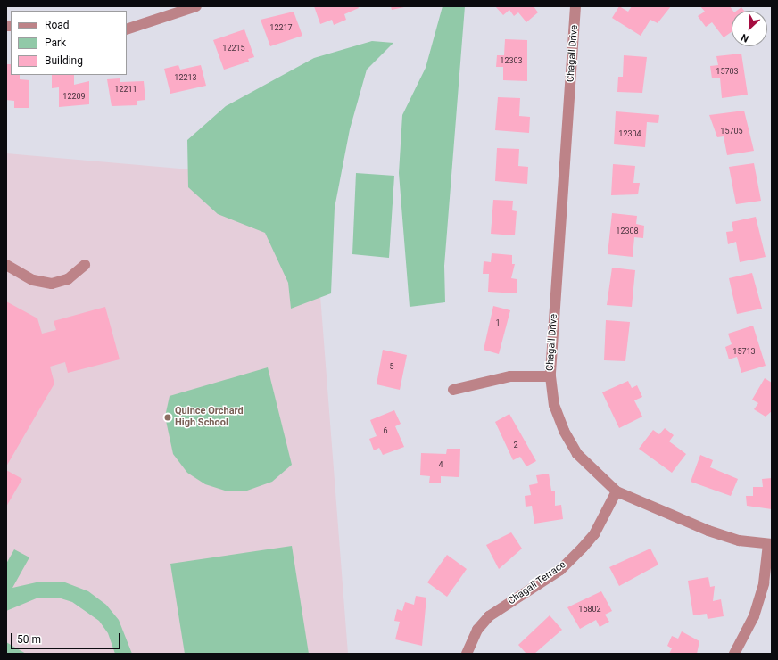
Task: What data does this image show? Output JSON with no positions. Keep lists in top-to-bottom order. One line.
{"streets":{"street":["Chagall Drive","Chagall Terrace"]},"crossings":[["Chagall Drive","Chagall Terrace"]],"places":["Quince Orchard High School"],"house_numbers":["12217","12215","12303","15703","12213","12211","12209","15705","12304","12308","1","15713","5","6","2","4","15802"],"legend":["Road","Park","Building"],"scale_bar":"50 m","north":"bottom left"}
